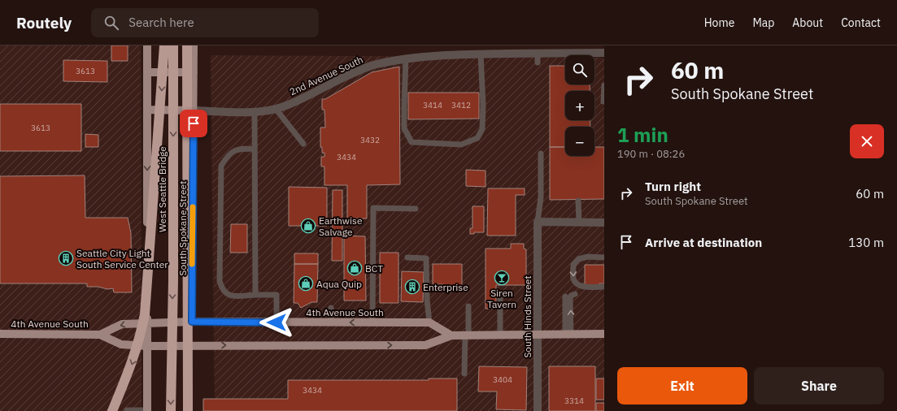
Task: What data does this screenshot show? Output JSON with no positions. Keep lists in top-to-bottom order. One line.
{"streets":{"highway":["West Seattle Bridge"],"main road":["South Spokane Street","4th Avenue South"],"street":["2nd Avenue South","South Hinds Street"]},"crossings":[["2nd Avenue South","South Spokane Street"],["South Spokane Street","4th Avenue South"],["4th Avenue South","South Hinds Street"]],"places":{"shop":["Earthwise Salvage","BCT","Aqua Quip"],"building":["Seattle City Light South Service Center","Enterprise"],"bar":["Siren Tavern"]},"house_numbers":["3613","3414","3412","3613","3432","3434","3404","3434","3314"],"page":{"header":"Routely","search":"Search here","nav":["Home","Map","About","Contact"],"turn":["60 m","South Spokane Street"],"map_buttons":["+","−"],"heading":["1 min","190 m · 08:26"],"list":[{"name":"Turn right","note":"South Spokane Street","value":"60 m"},{"name":"Arrive at destination","value":"130 m"}],"buttons":["Exit","Share"]}}
